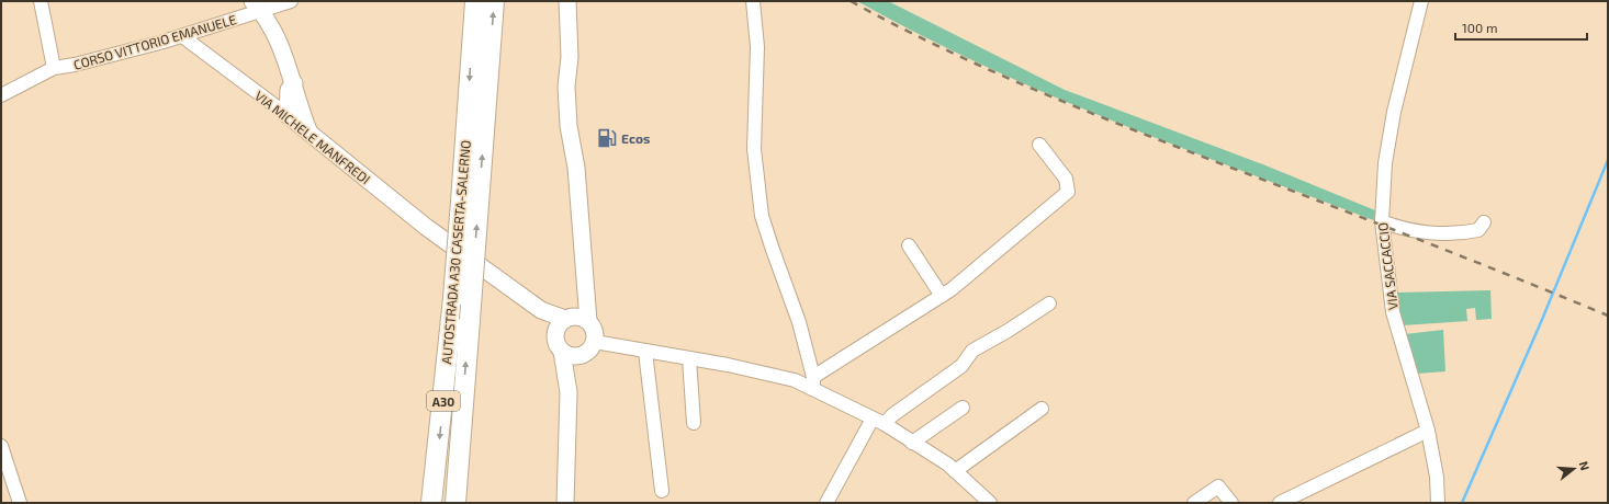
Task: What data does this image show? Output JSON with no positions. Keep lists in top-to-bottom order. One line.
{"streets":{"highway":["AUTOSTRADA A30 CASERTA-SALERNO","A30"],"main road":["VIA MICHELE MANFREDI"],"street":["CORSO VITTORIO EMANUELE","VIA SACCACCIO"]},"crossings":[["CORSO VITTORIO EMANUELE","VIA MICHELE MANFREDI"]],"places":{"fuel station":["Ecos"]},"scale_bar":"100 m","north":"right"}
